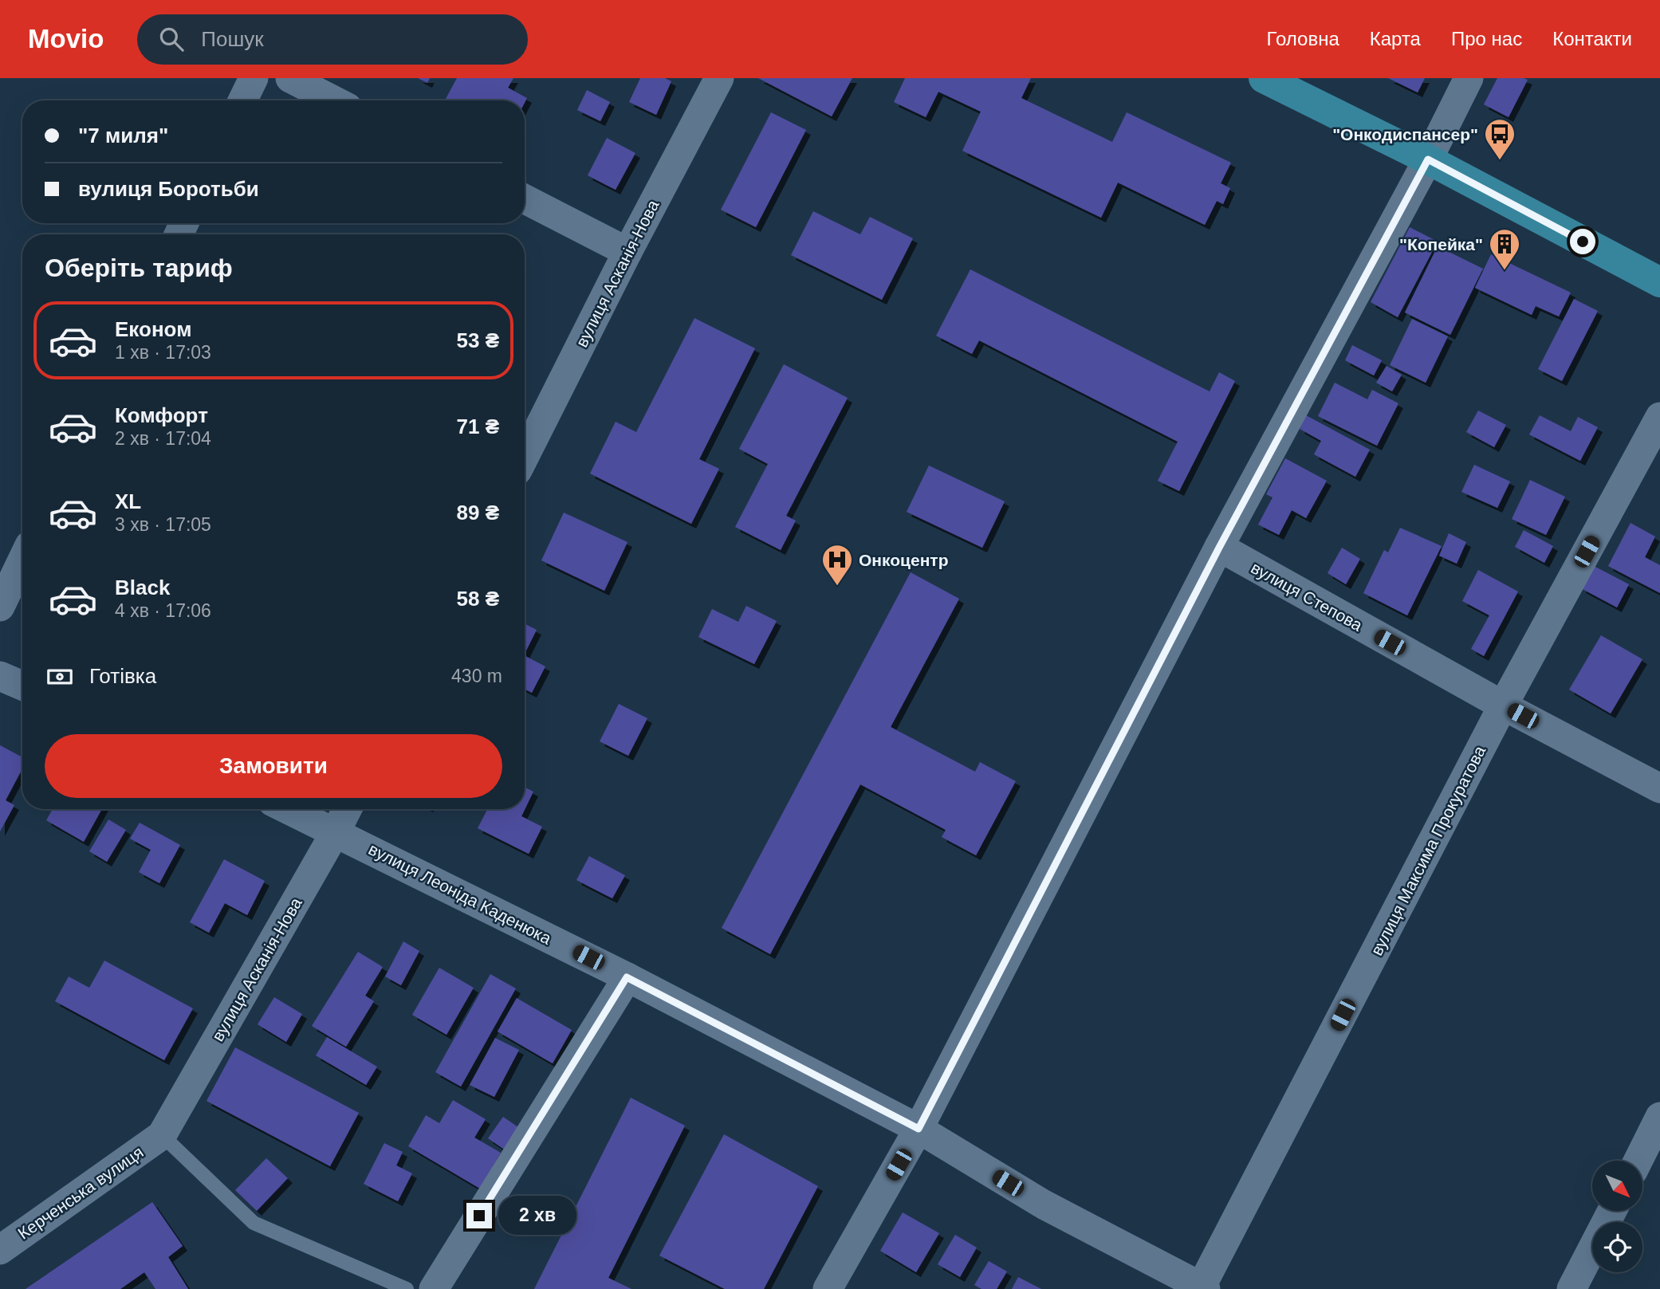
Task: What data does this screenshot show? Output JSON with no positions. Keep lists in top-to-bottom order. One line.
{"streets":{"street":["вулиця Асканія-Нова","вулиця Степова","вулиця Максима Прокуратова","вулиця Леоніда Каденюка","Керченська вулиця"]},"crossings":[["вулиця Асканія-Нова","вулиця Леоніда Каденюка"],["вулиця Асканія-Нова","Керченська вулиця"],["вулиця Степова","вулиця Максима Прокуратова"],["вулиця Максима Прокуратова","вулиця Леоніда Каденюка"]],"places":{"bus stop":["\"Онкодиспансер\""],"building":["\"Копейка\""],"hospital":["Онкоцентр"]},"north":"bottom right","page":{"header":"Movio","search":"Пошук","nav":["Головна","Карта","Про нас","Контакти"],"banner":["\"7 миля\"","вулиця Боротьби"],"heading":"Оберіть тариф","list":[{"name":"Економ","note":"1 хв · 17:03","value":"53 ₴"},{"name":"Комфорт","note":"2 хв · 17:04","value":"71 ₴"},{"name":"XL","note":"3 хв · 17:05","value":"89 ₴"},{"name":"Black","note":"4 хв · 17:06","value":"58 ₴"}],"pay":["Готівка","430 m"],"buttons":"Замовити","bubble":"2 хв"}}
